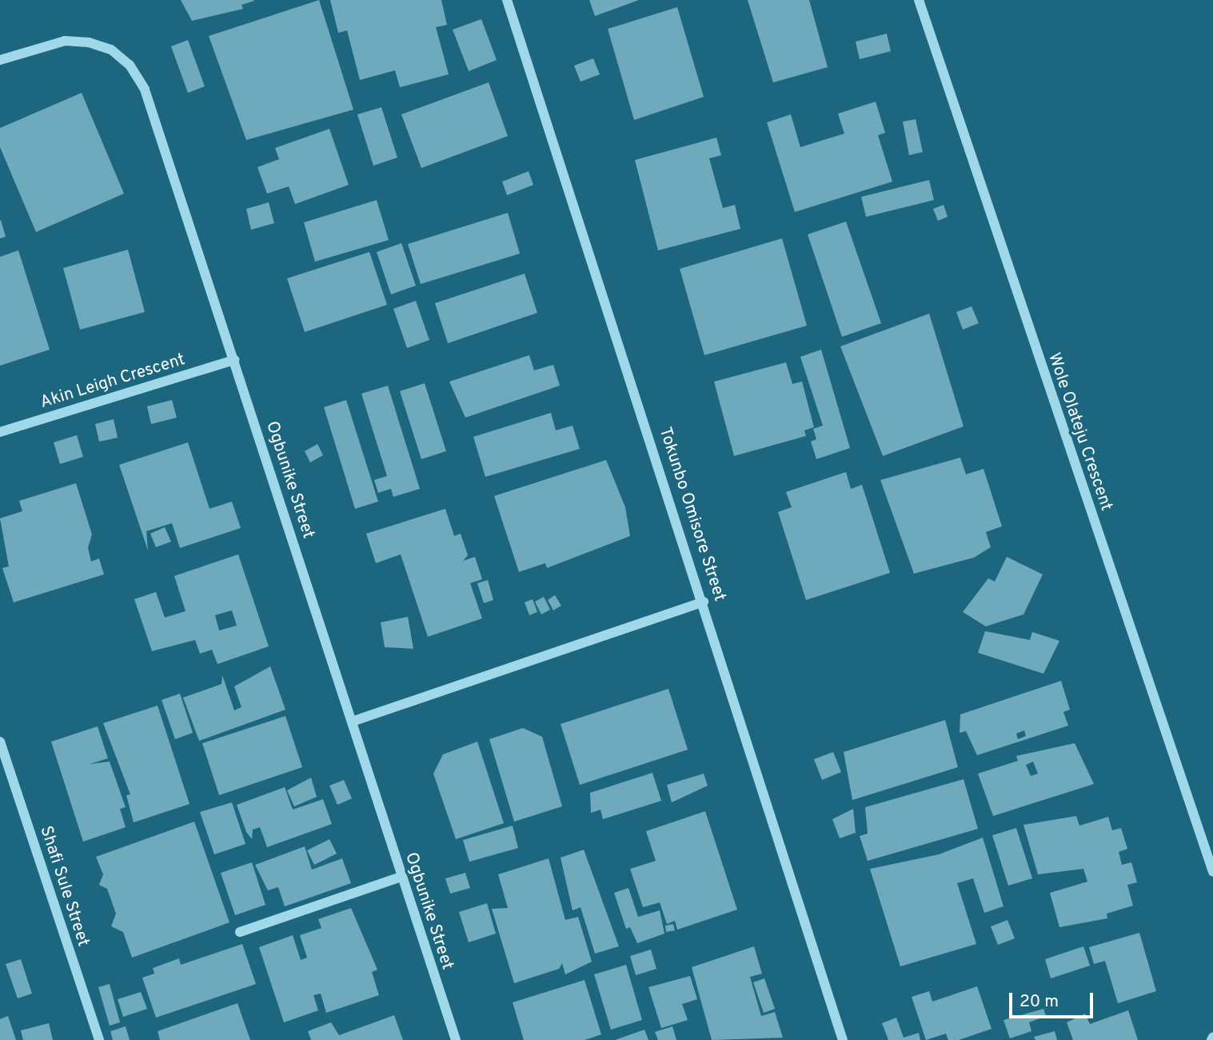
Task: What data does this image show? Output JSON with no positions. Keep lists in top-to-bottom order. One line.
{"streets":{"street":["Akin Leigh Crescent","Wole Olateju Crescent","Ogbunike Street","Tokunbo Omisore Street","Shafi Sule Street"]},"crossings":[["Akin Leigh Crescent","Ogbunike Street"]],"scale_bar":"20 m"}
